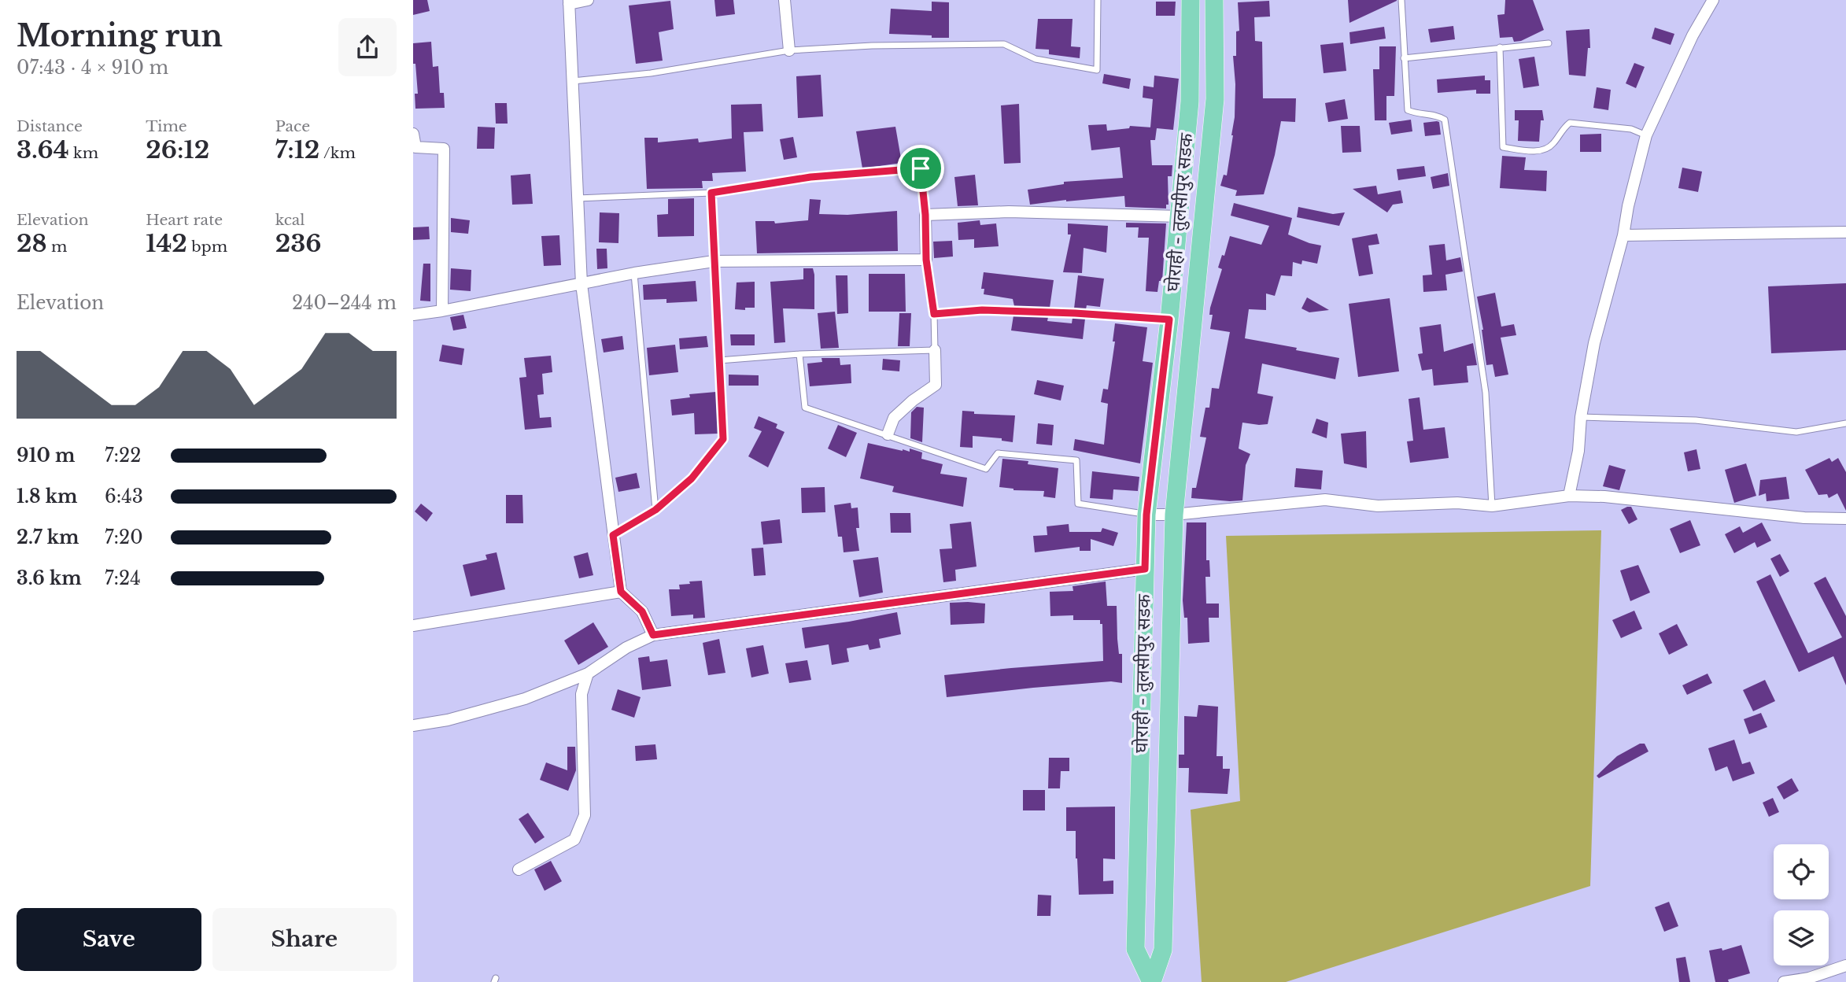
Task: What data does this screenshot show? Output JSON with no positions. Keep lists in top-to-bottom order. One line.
{"streets":{"main road":["घोराही - तुलसीपुर सडक"]},"page":{"heading":["Morning run","07:43 · 4 × 910 m"],"stats":[["Distance","3.64 km"],["Time","26:12"],["Pace","7:12 /km"],["Elevation","28 m"],["Heart rate","142 bpm"],["kcal","236"]],"chart":["Elevation","240–244 m"],"list":[{"name":"910 m","note":"7:22"},{"name":"1.8 km","note":"6:43"},{"name":"2.7 km","note":"7:20"},{"name":"3.6 km","note":"7:24"}],"buttons":["Save","Share"]}}
